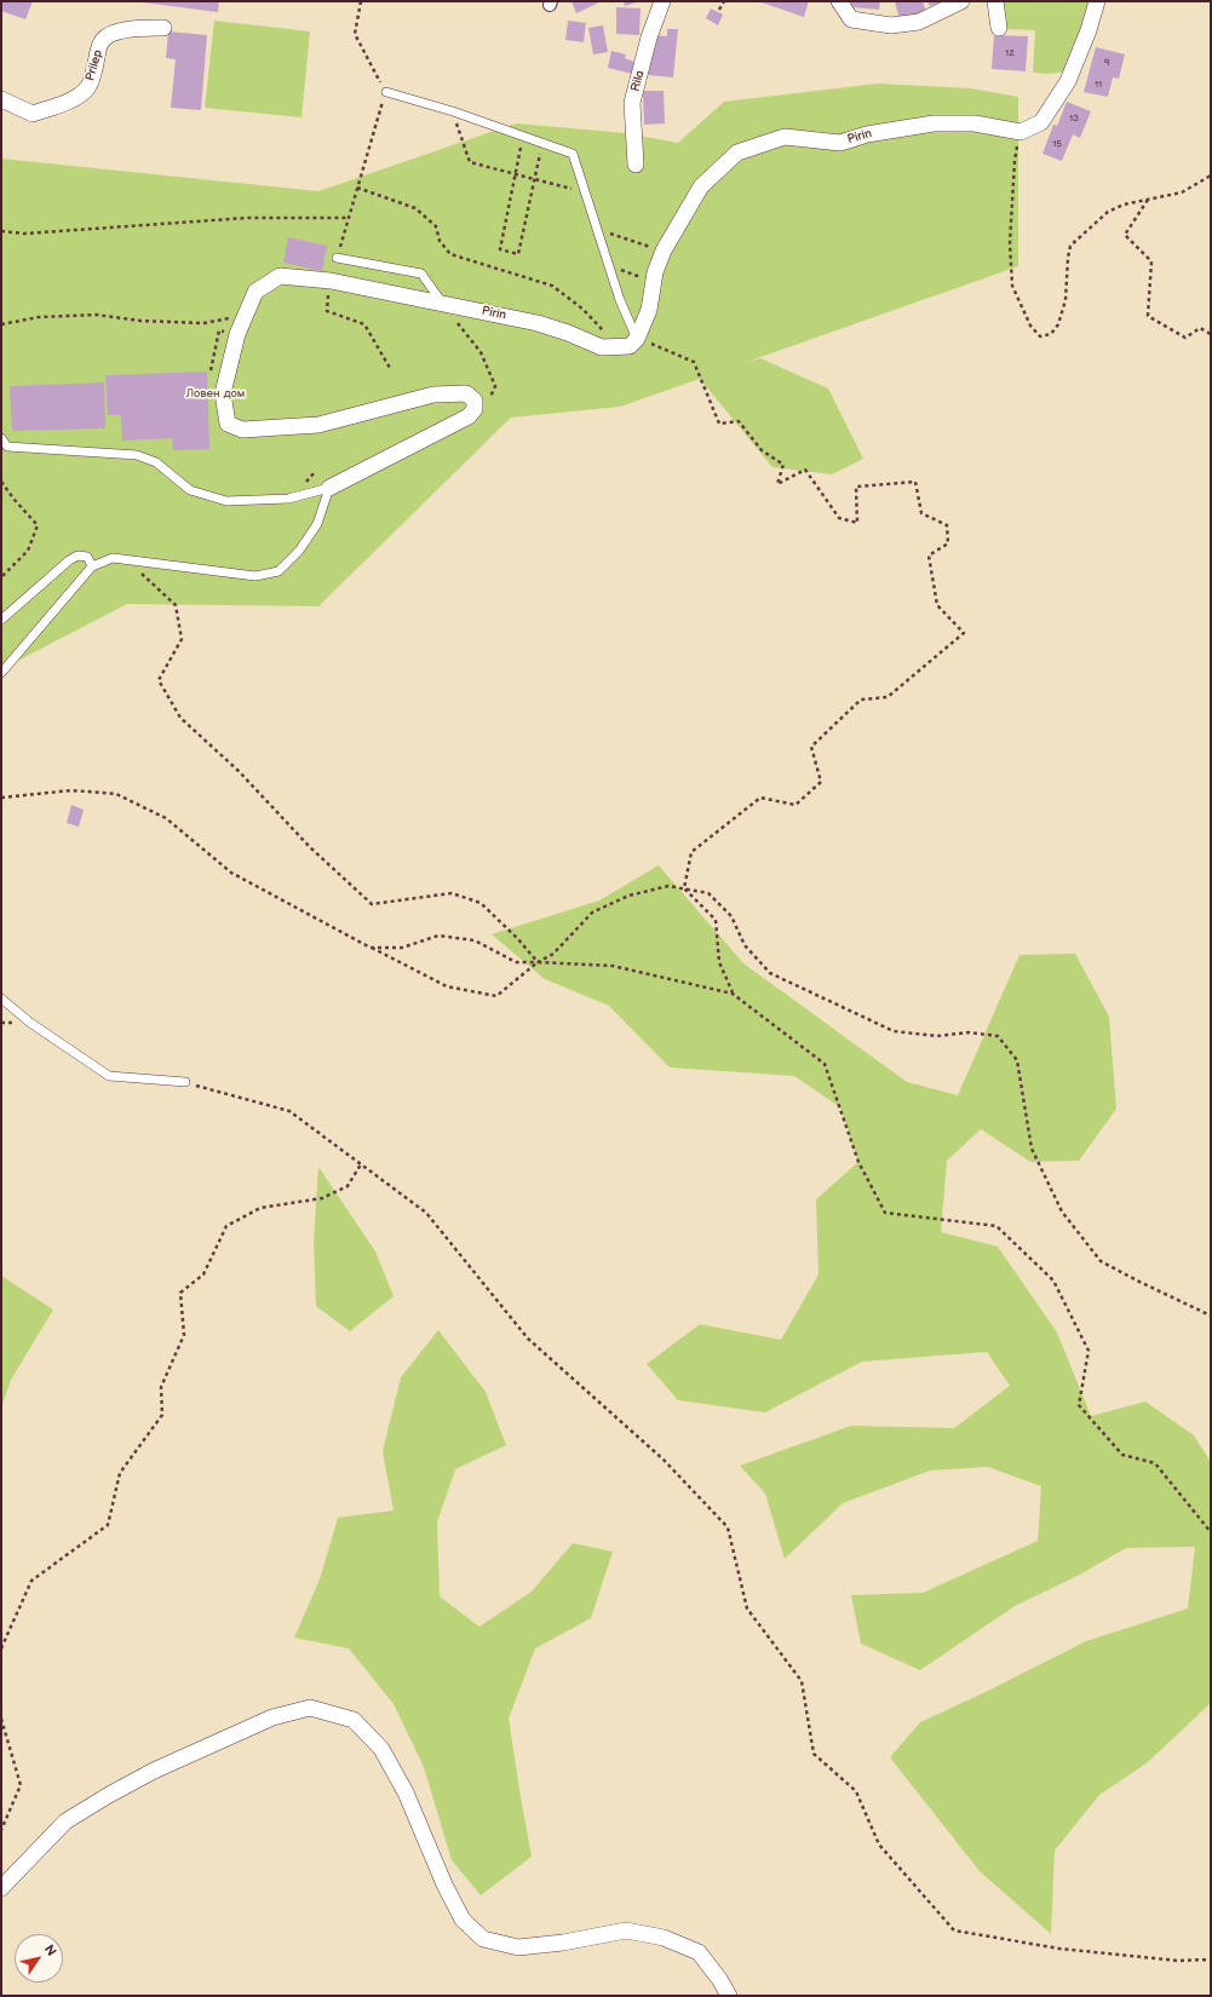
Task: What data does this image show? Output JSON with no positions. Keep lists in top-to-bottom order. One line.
{"streets":{"street":["Prilep","Rila","Pirin"]},"parks":["Ловен дом"],"house_numbers":["12","9","11","13","15"],"north":"top right"}
